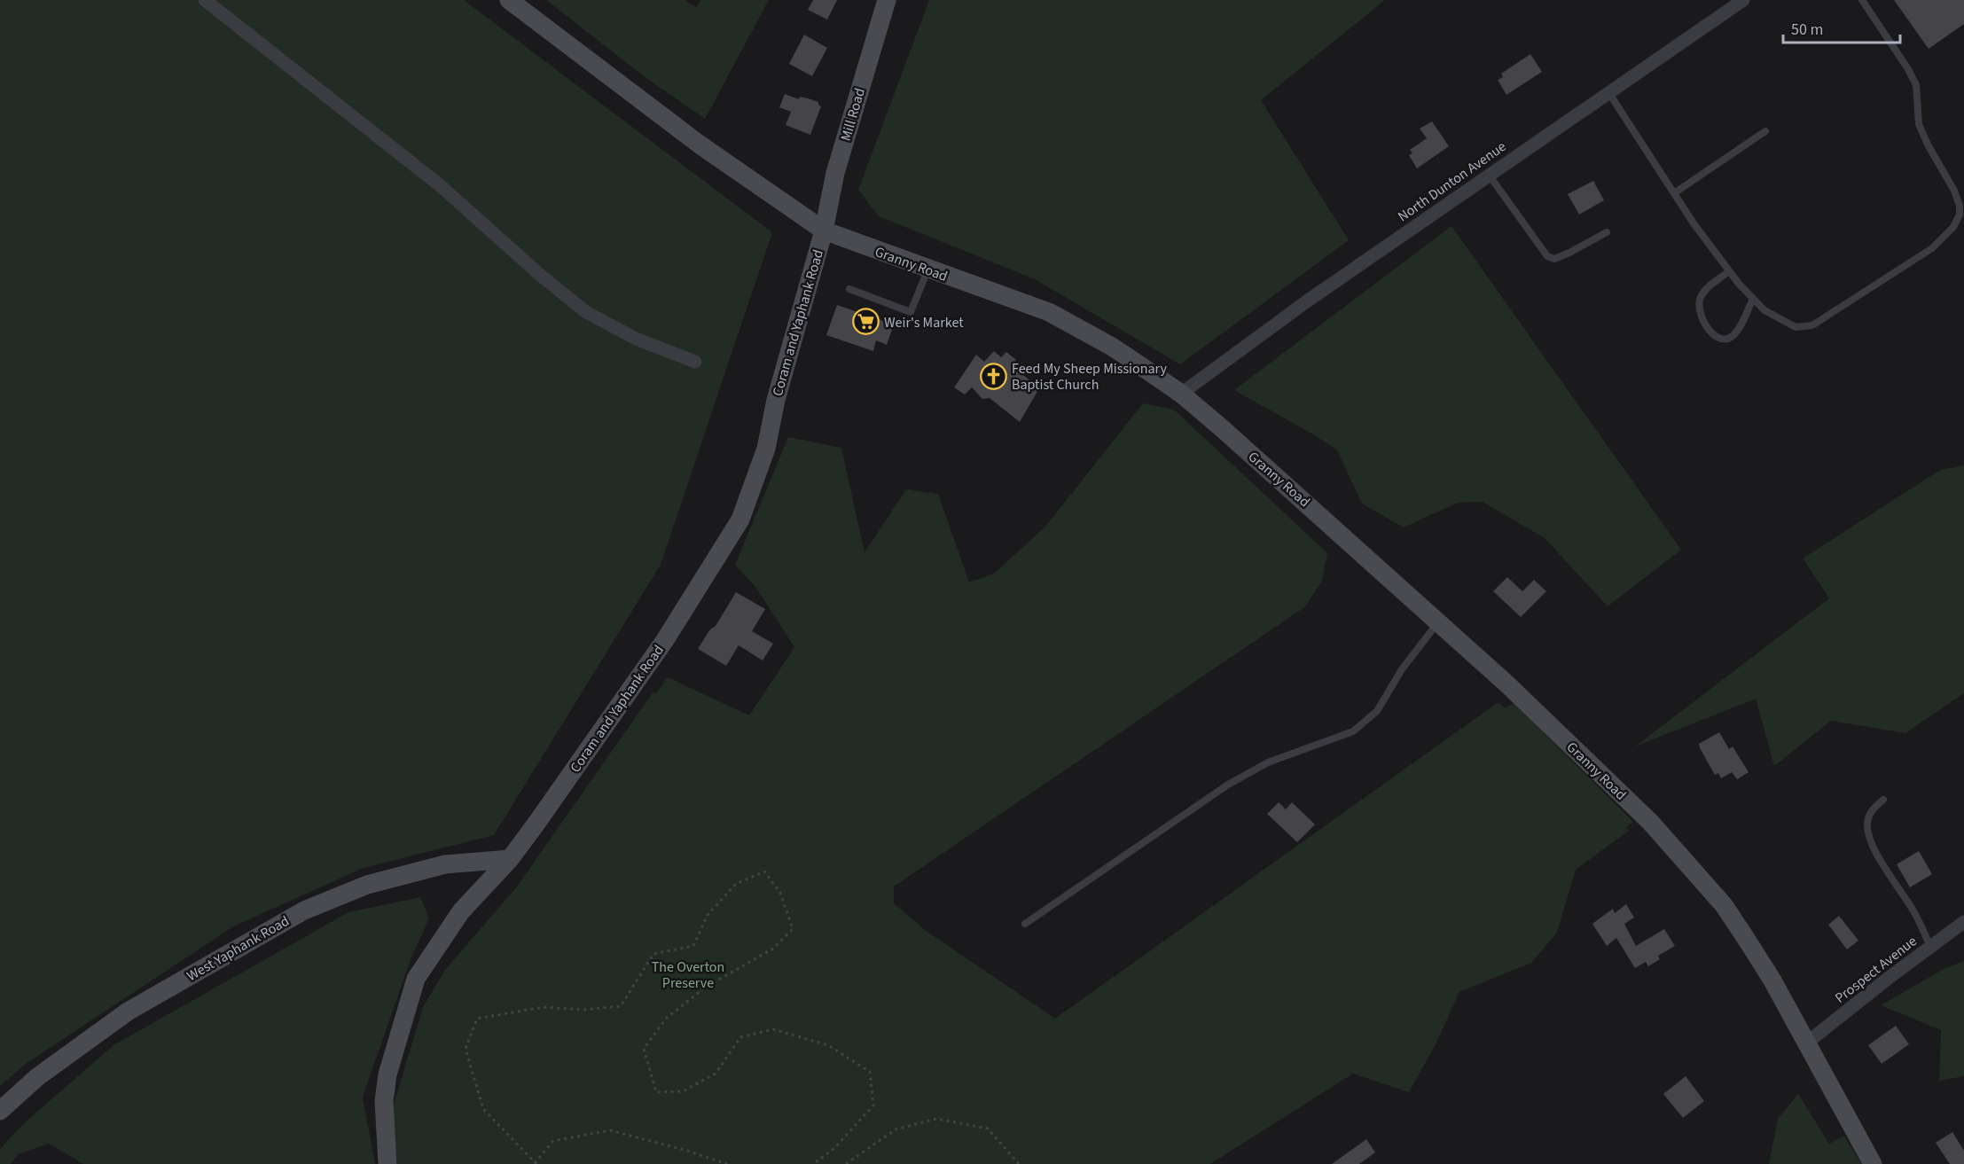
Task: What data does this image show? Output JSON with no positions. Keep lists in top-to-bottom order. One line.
{"streets":{"street":["Mill Road","North Dunton Avenue","Granny Road","Coram and Yaphank Road","West Yaphank Road","Prospect Avenue"]},"crossings":[["Mill Road","Granny Road"],["Mill Road","Coram and Yaphank Road"],["North Dunton Avenue","Granny Road"],["Granny Road","Coram and Yaphank Road"],["Granny Road","Prospect Avenue"],["Coram and Yaphank Road","West Yaphank Road"]],"parks":["The Overton Preserve"],"places":{"supermarket":["Weir's Market"],"church":["Feed My Sheep Missionary Baptist Church"]},"scale_bar":"50 m"}
